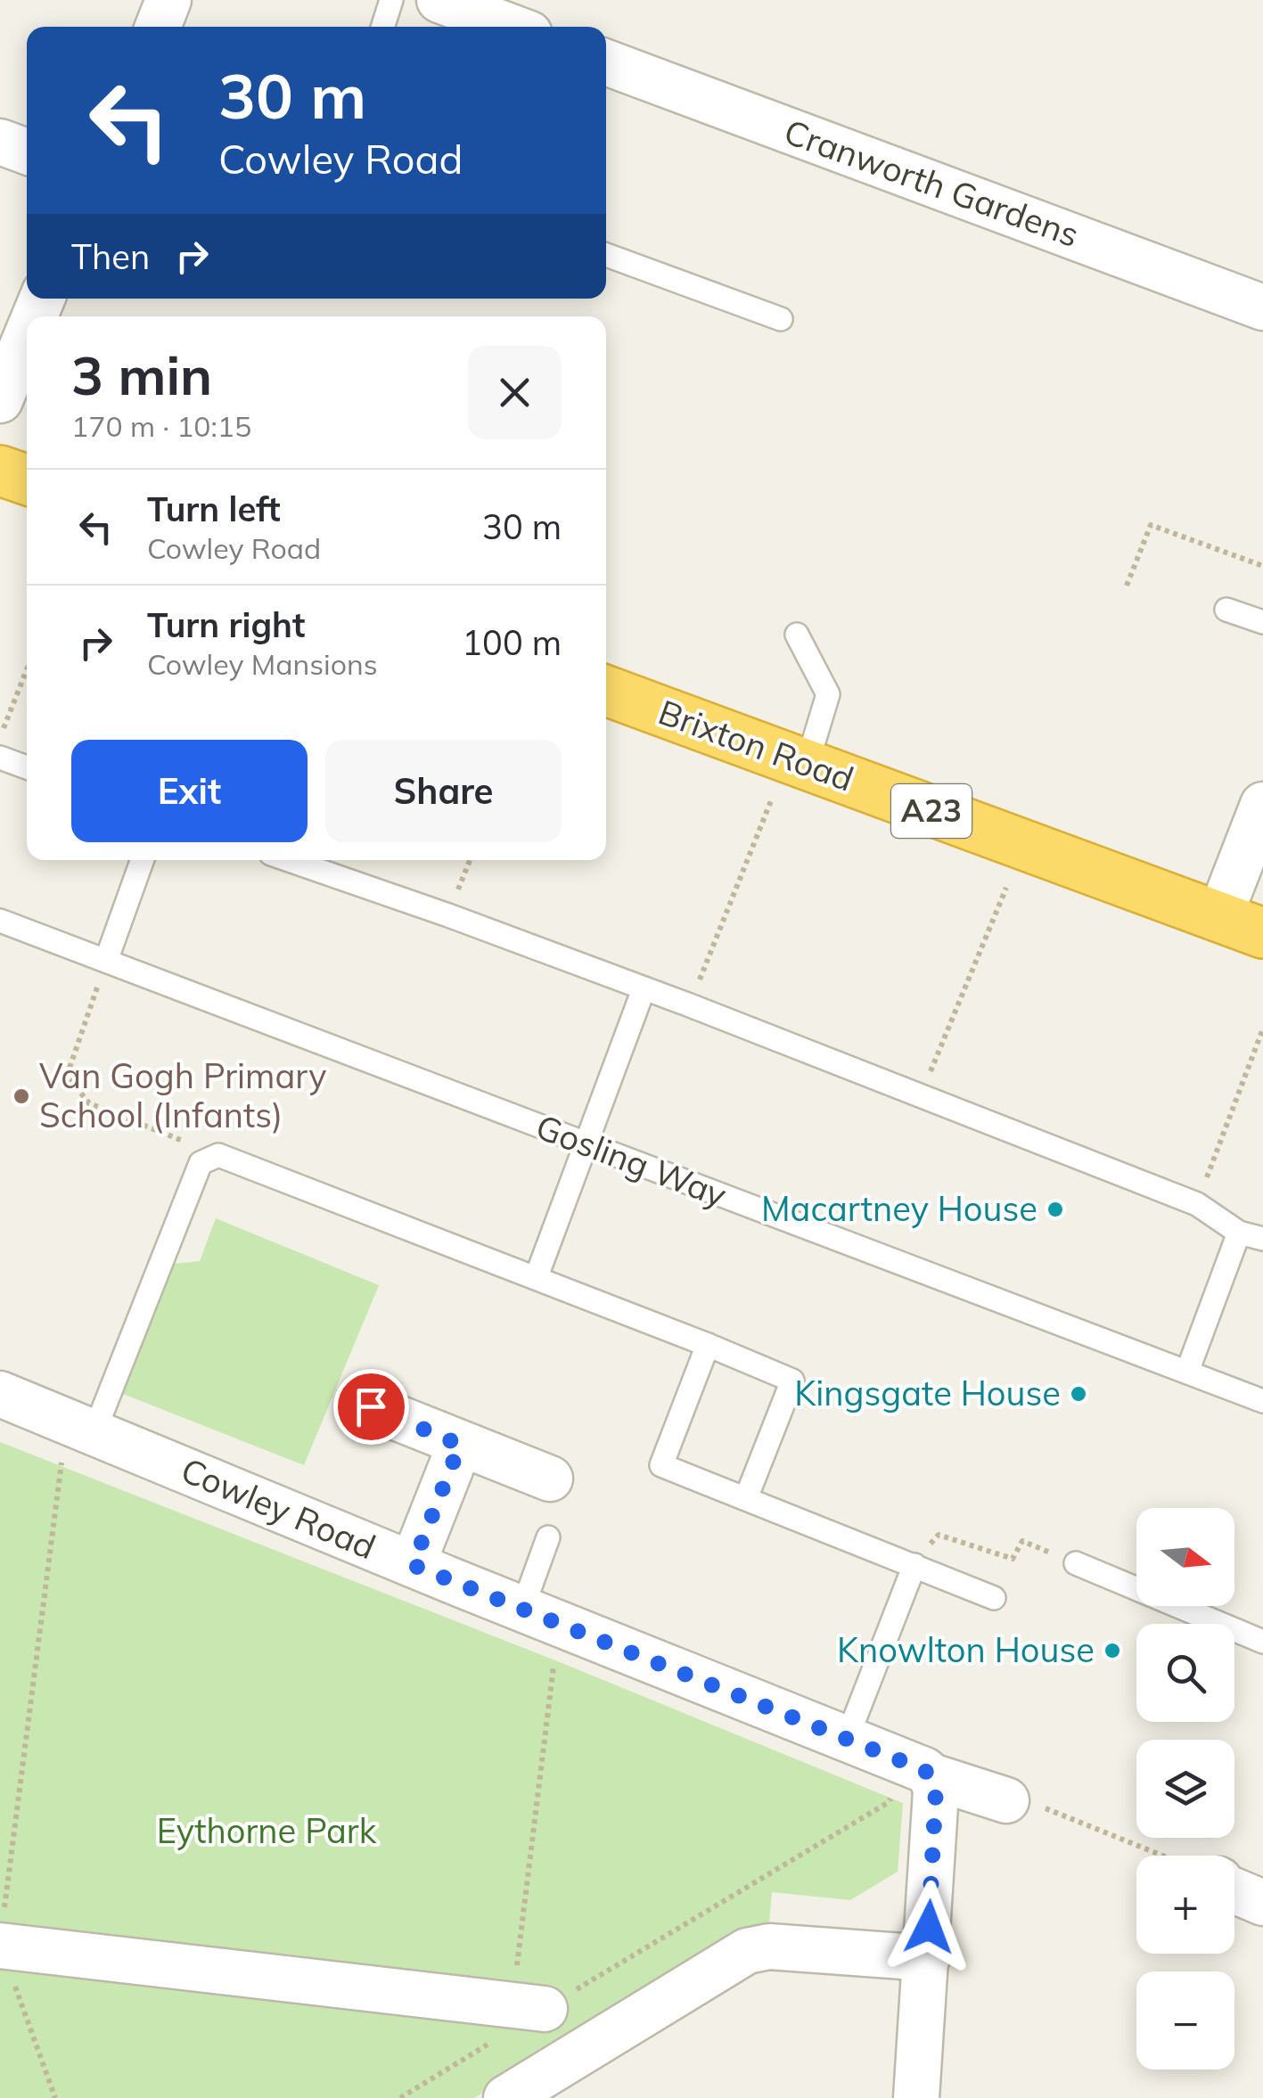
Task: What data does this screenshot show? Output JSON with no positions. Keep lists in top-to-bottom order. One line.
{"streets":{"highway":["Brixton Road","A23"],"street":["Cranworth Gardens","Cowley Road"],"lane":["Gosling Way"]},"parks":["Eythorne Park"],"places":["Van Gogh Primary School (Infants)","Macartney House","Kingsgate House","Knowlton House"],"north":"right","page":{"turn":["30 m","Cowley Road"],"then":"Then","heading":["3 min","170 m · 10:15"],"list":[{"name":"Turn left","note":"Cowley Road","value":"30 m"},{"name":"Turn right","note":"Cowley Mansions","value":"100 m"}],"buttons":["Exit","Share"],"map_buttons":["+","−"]}}
